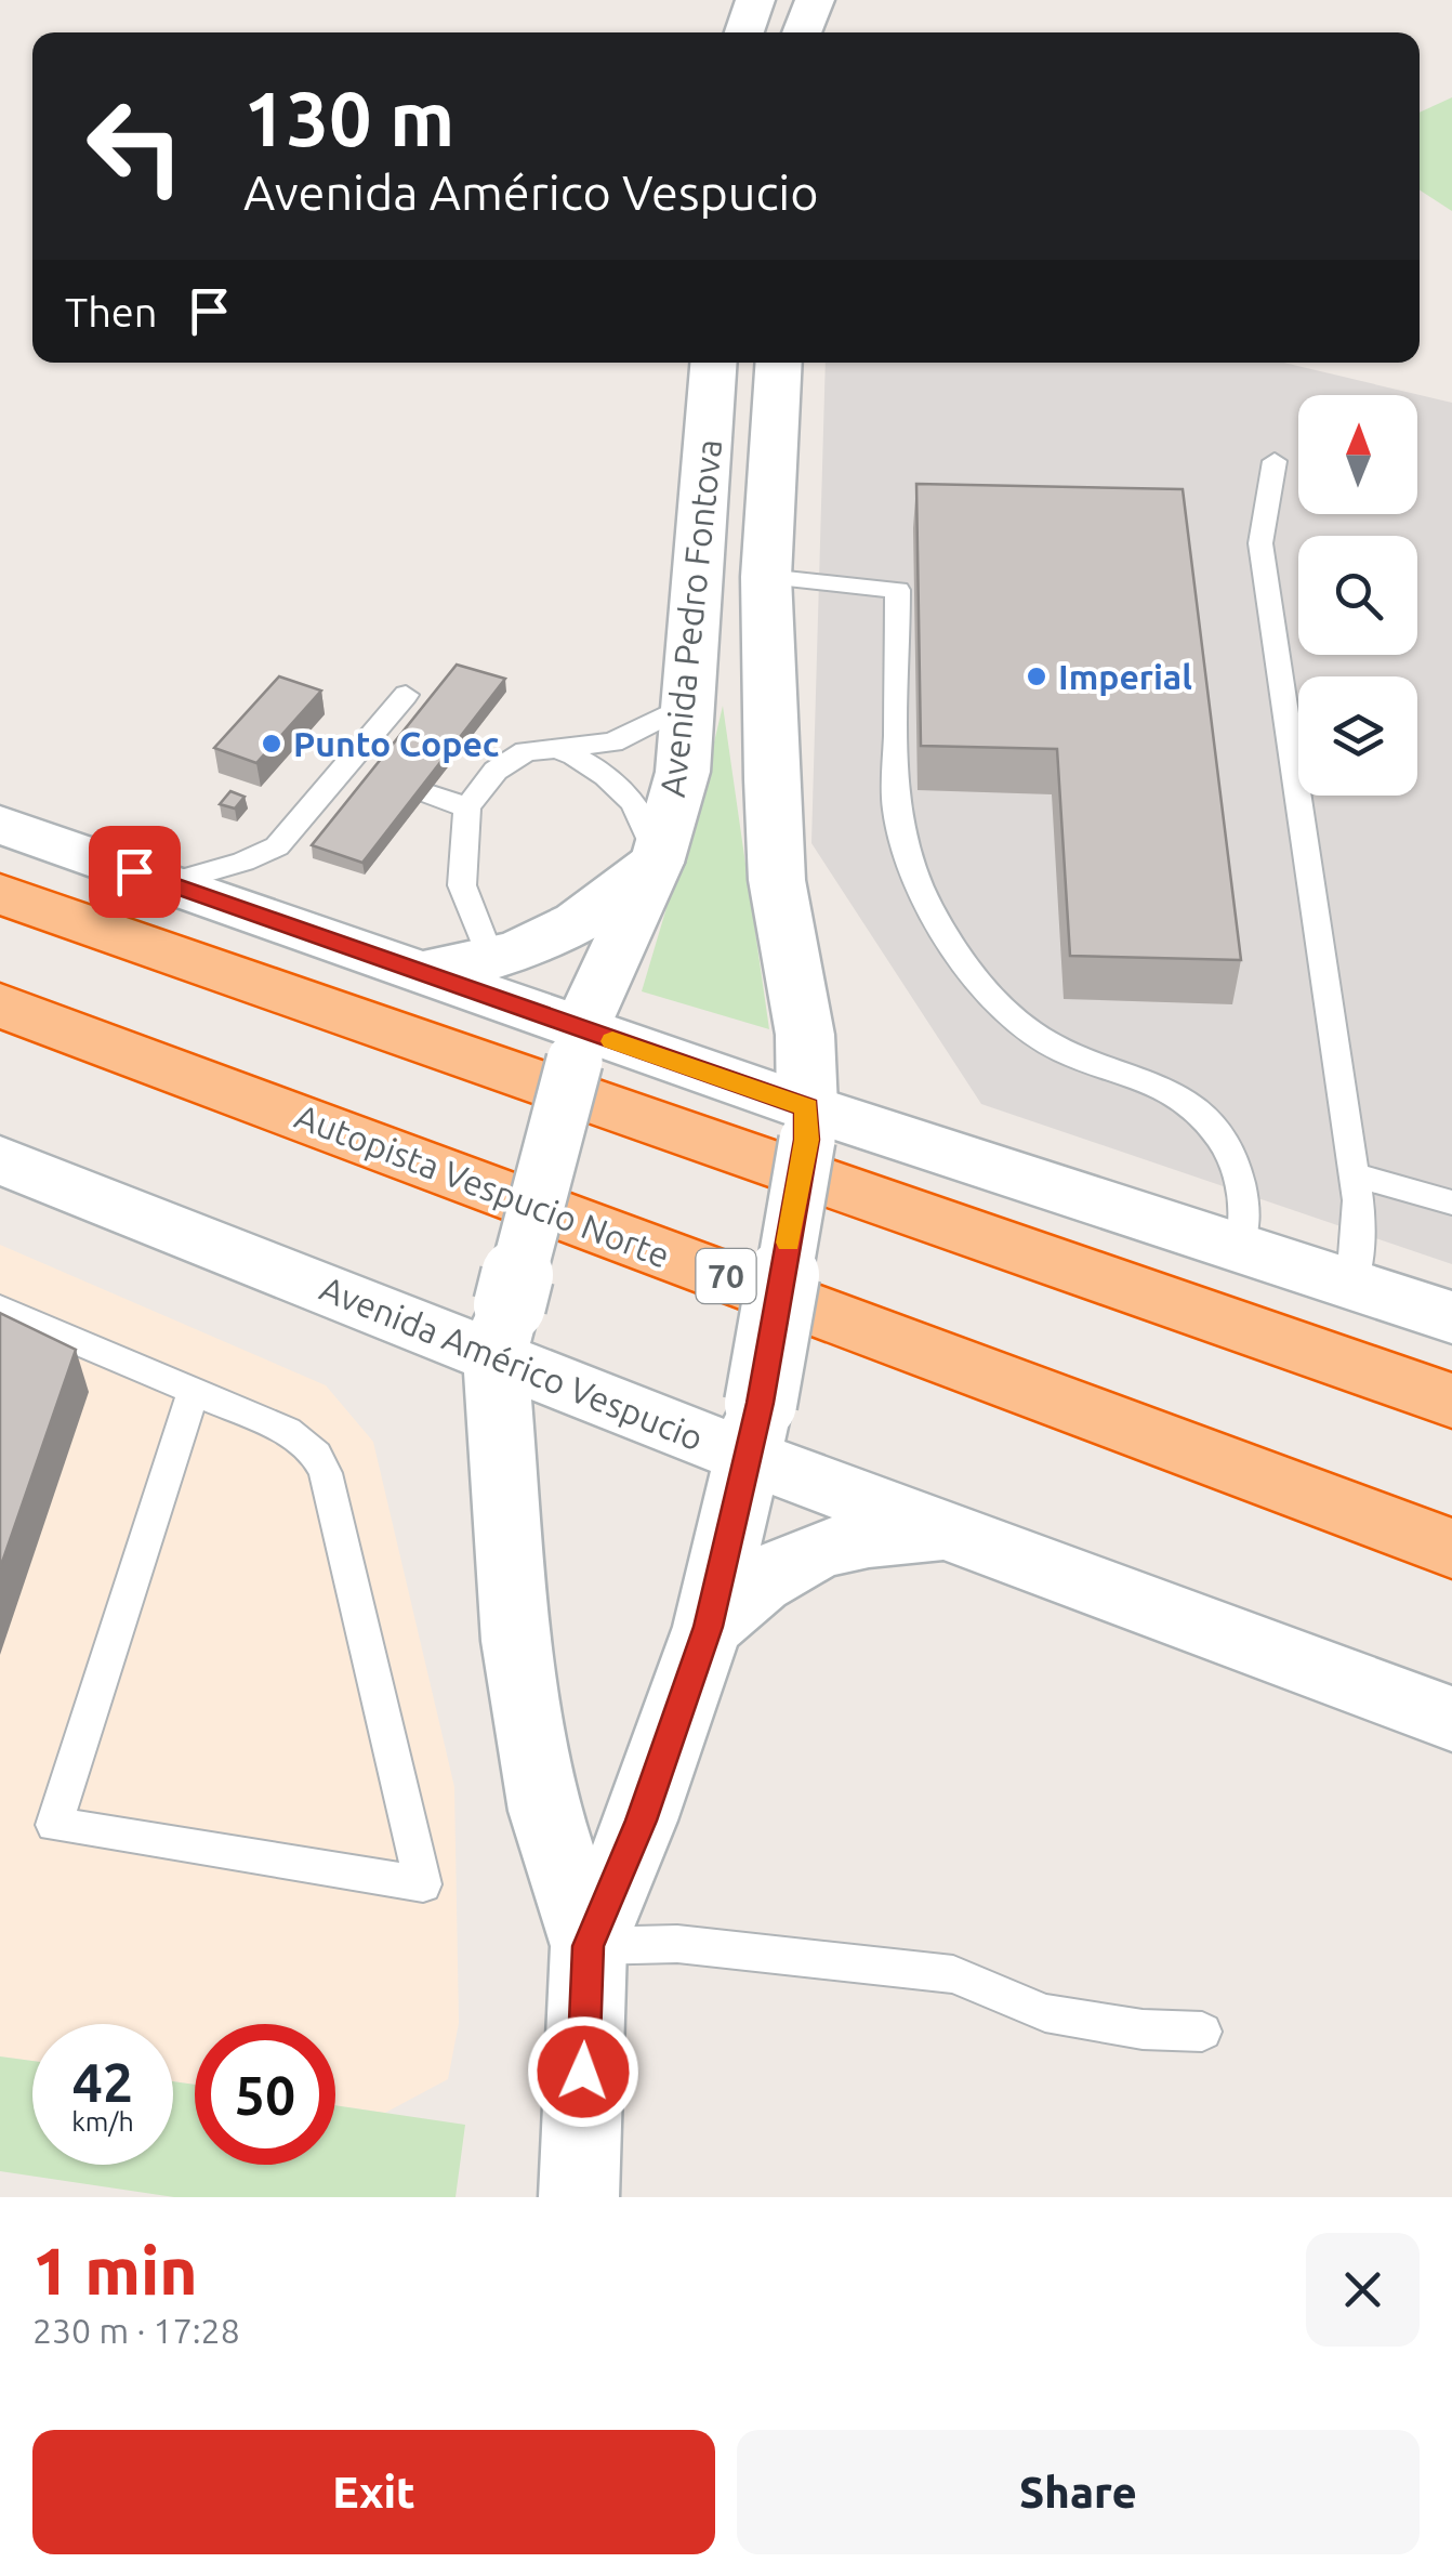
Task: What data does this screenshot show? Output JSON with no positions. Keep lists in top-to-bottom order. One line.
{"streets":{"highway":["Autopista Vespucio Norte","70"],"main road":["Avenida Pedro Fontova","Avenida Américo Vespucio"]},"crossings":[["Avenida Pedro Fontova","Avenida Américo Vespucio"]],"places":["Imperial","Punto Copec"],"north":"top","page":{"turn":["130 m","Avenida Américo Vespucio"],"then":"Then","speed":"42 km/h","limit":"50","heading":["1 min","230 m · 17:28"],"buttons":["Exit","Share"]}}
